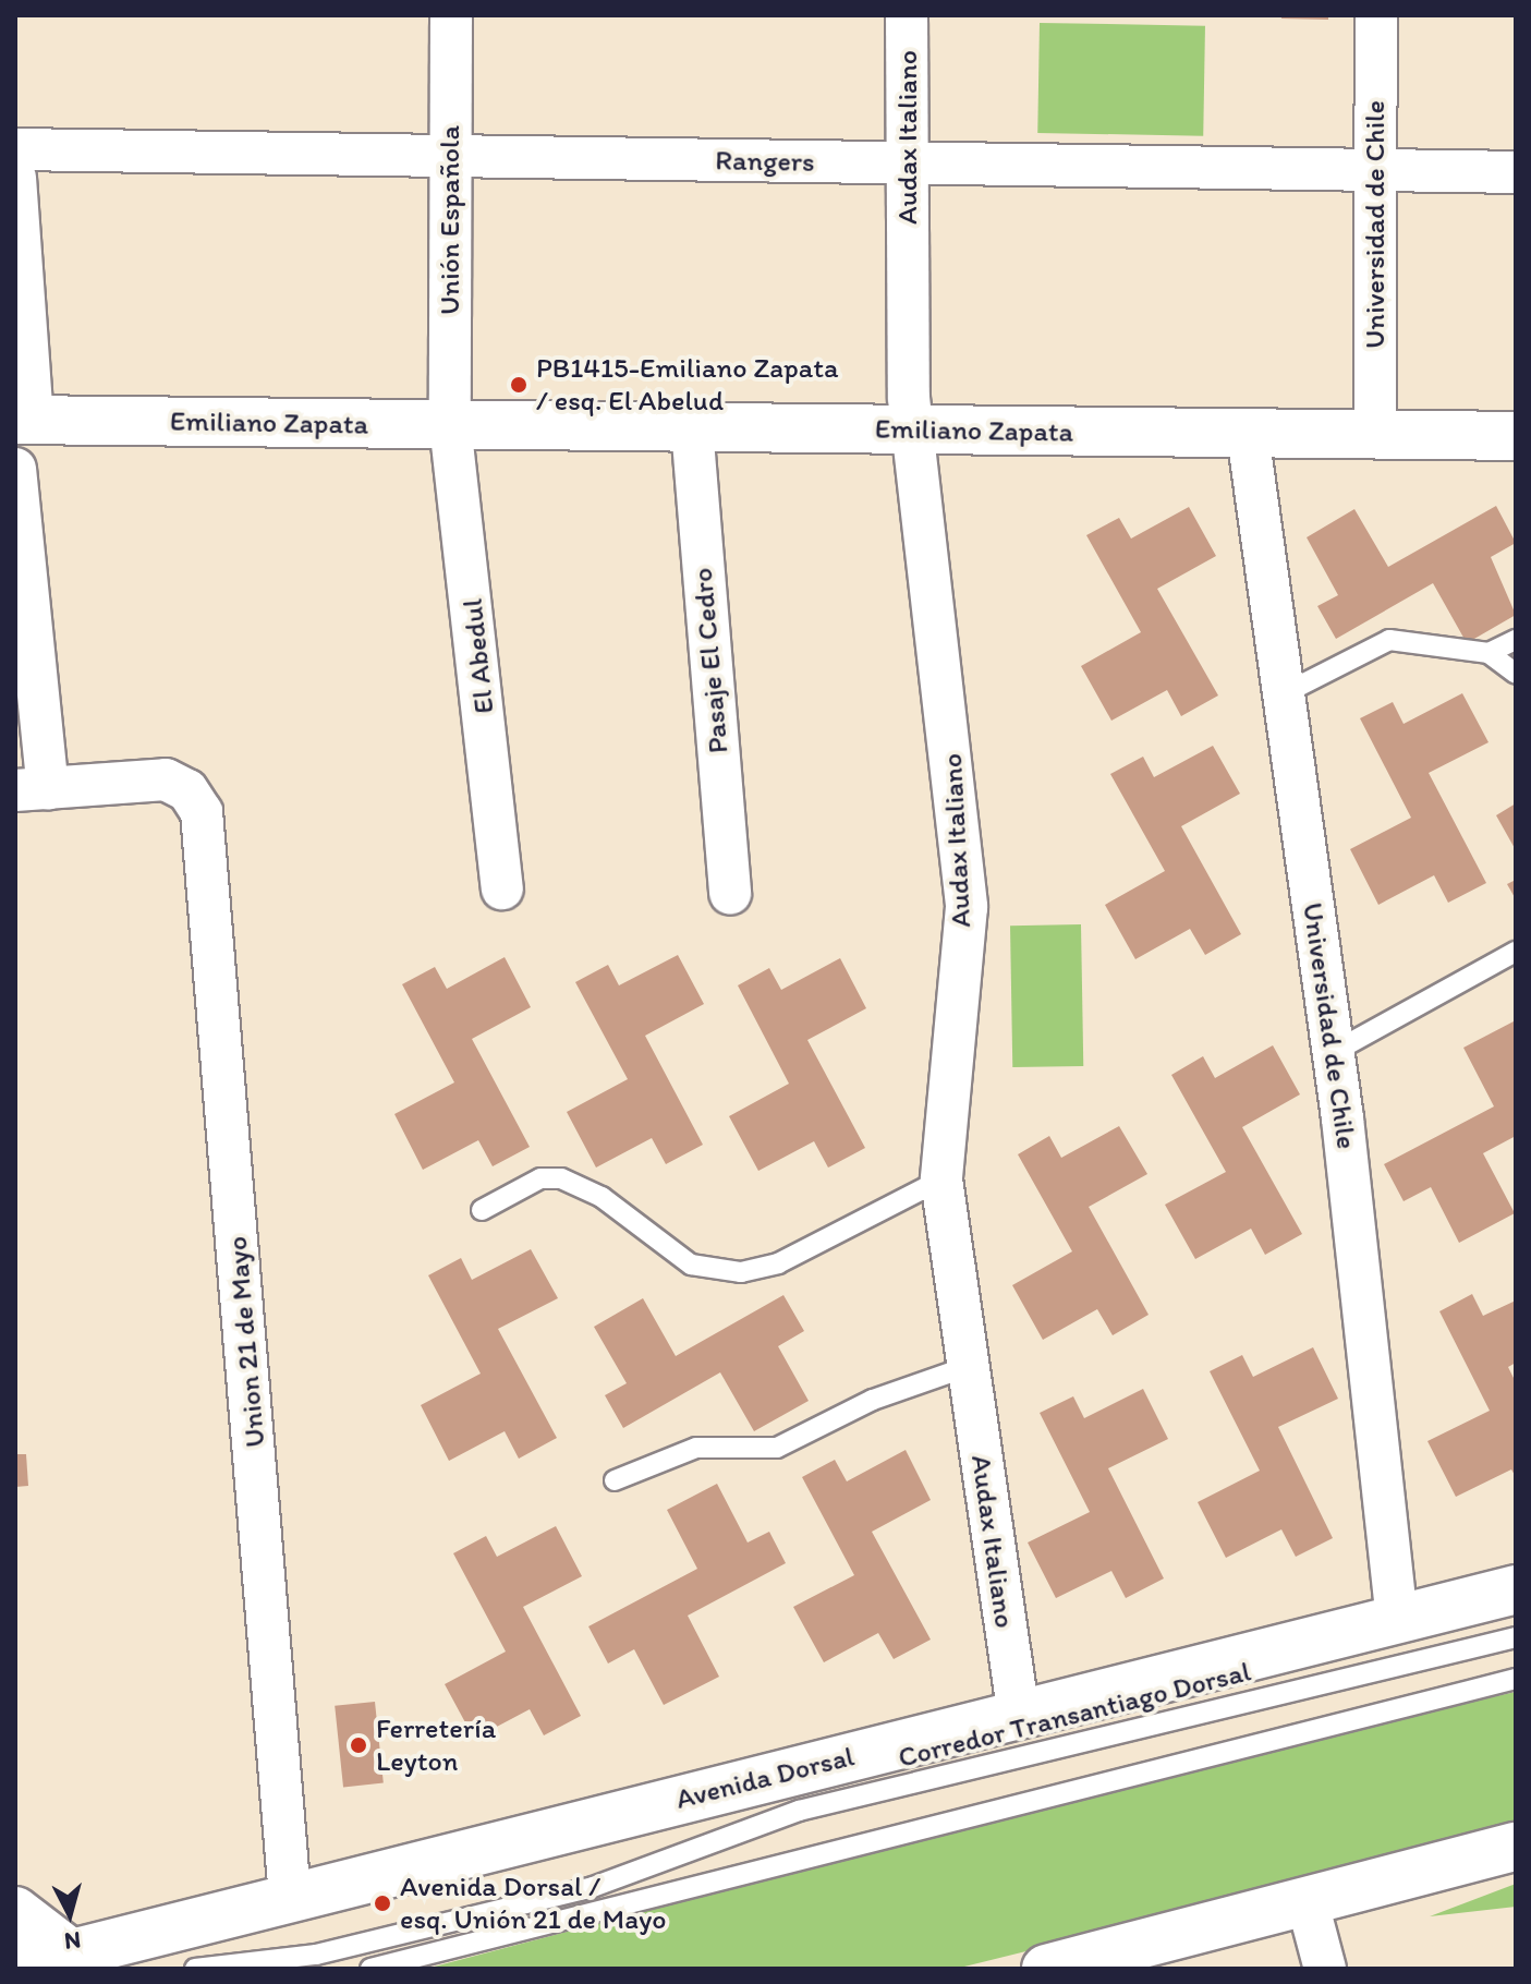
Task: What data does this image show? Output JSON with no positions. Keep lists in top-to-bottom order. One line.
{"streets":{"main road":["Emiliano Zapata","Avenida Dorsal"],"street":["Audax Italiano","Rangers","Unión Española","Universidad de Chile","El Abedul","Pasaje El Cedro","Union 21 de Mayo"],"lane":["Corredor Transantiago Dorsal"]},"crossings":[["Audax Italiano","Rangers"],["Audax Italiano","Emiliano Zapata"],["Audax Italiano","Avenida Dorsal"],["Rangers","Unión Española"],["Rangers","Universidad de Chile"],["Unión Española","Emiliano Zapata"],["Unión Española","El Abedul"],["Universidad de Chile","Emiliano Zapata"],["Universidad de Chile","Avenida Dorsal"],["Emiliano Zapata","El Abedul"],["Emiliano Zapata","Pasaje El Cedro"],["Union 21 de Mayo","Avenida Dorsal"]],"places":["PB1415-Emiliano Zapata / esq. El Abelud","Ferretería Leyton","Avenida Dorsal / esq. Unión 21 de Mayo"],"north":"bottom"}
